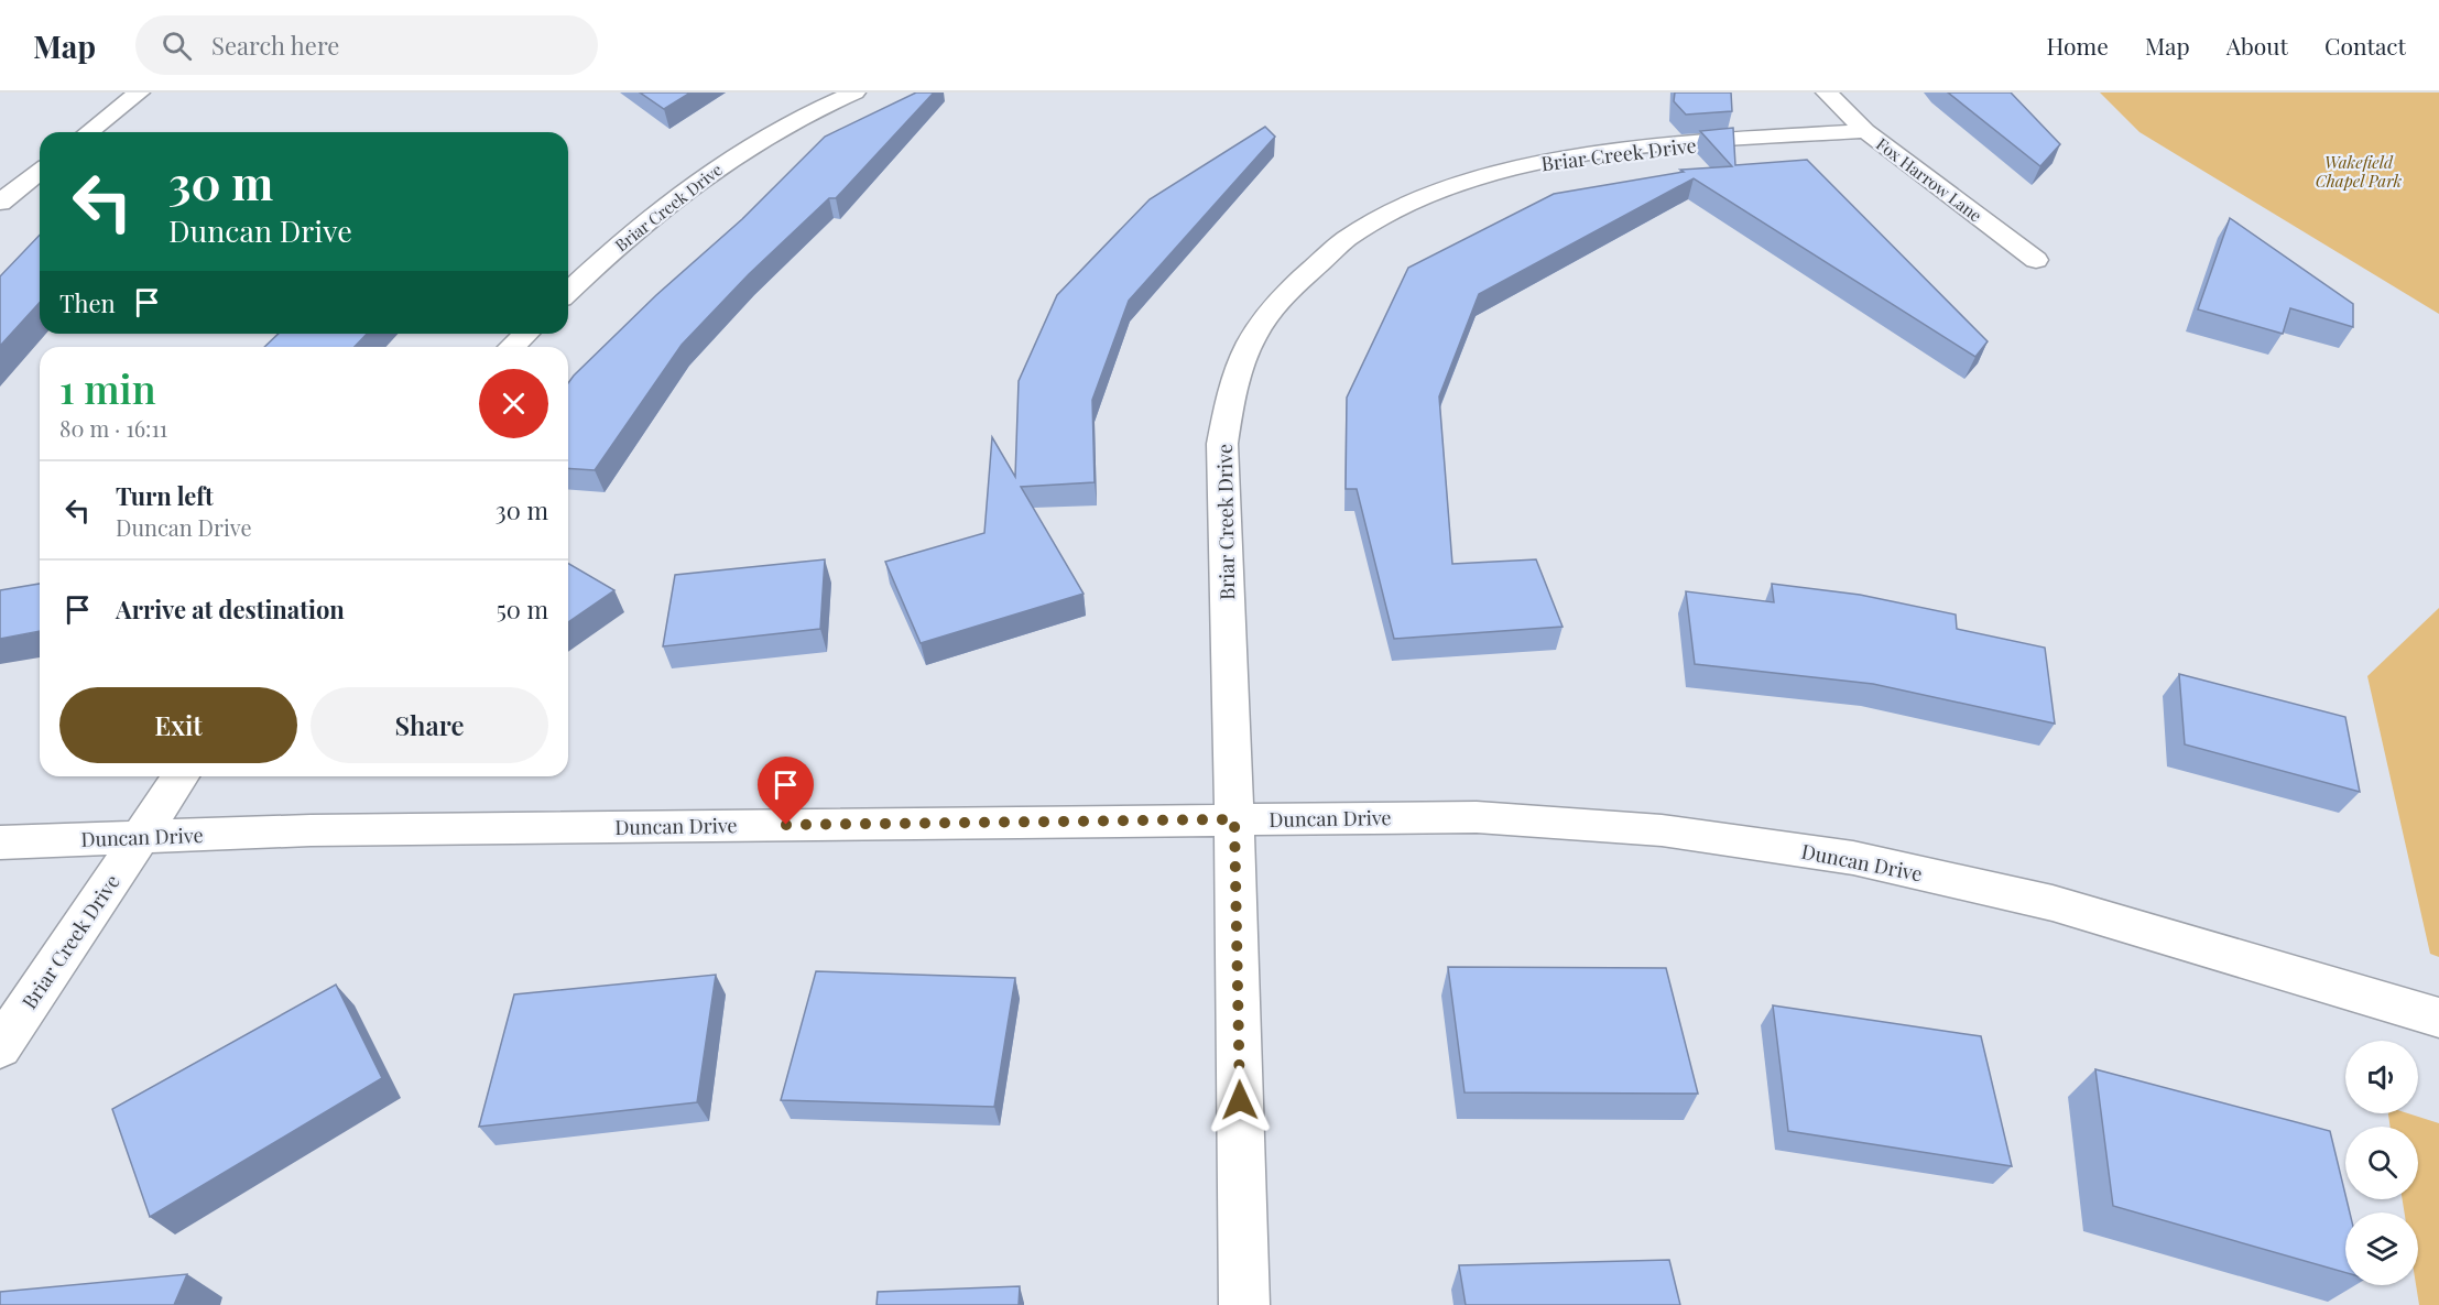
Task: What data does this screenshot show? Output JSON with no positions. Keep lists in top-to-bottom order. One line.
{"streets":{"street":["Briar Creek Drive","Fox Harrow Lane","Duncan Drive"]},"crossings":[["Briar Creek Drive","Fox Harrow Lane"],["Briar Creek Drive","Duncan Drive"]],"parks":["Wakefield Chapel Park"],"page":{"header":"Map","search":"Search here","nav":["Home","Map","About","Contact"],"turn":["30 m","Duncan Drive"],"then":"Then","heading":["1 min","80 m · 16:11"],"list":[{"name":"Turn left","note":"Duncan Drive","value":"30 m"},{"name":"Arrive at destination","value":"50 m"}],"buttons":["Exit","Share"]}}
